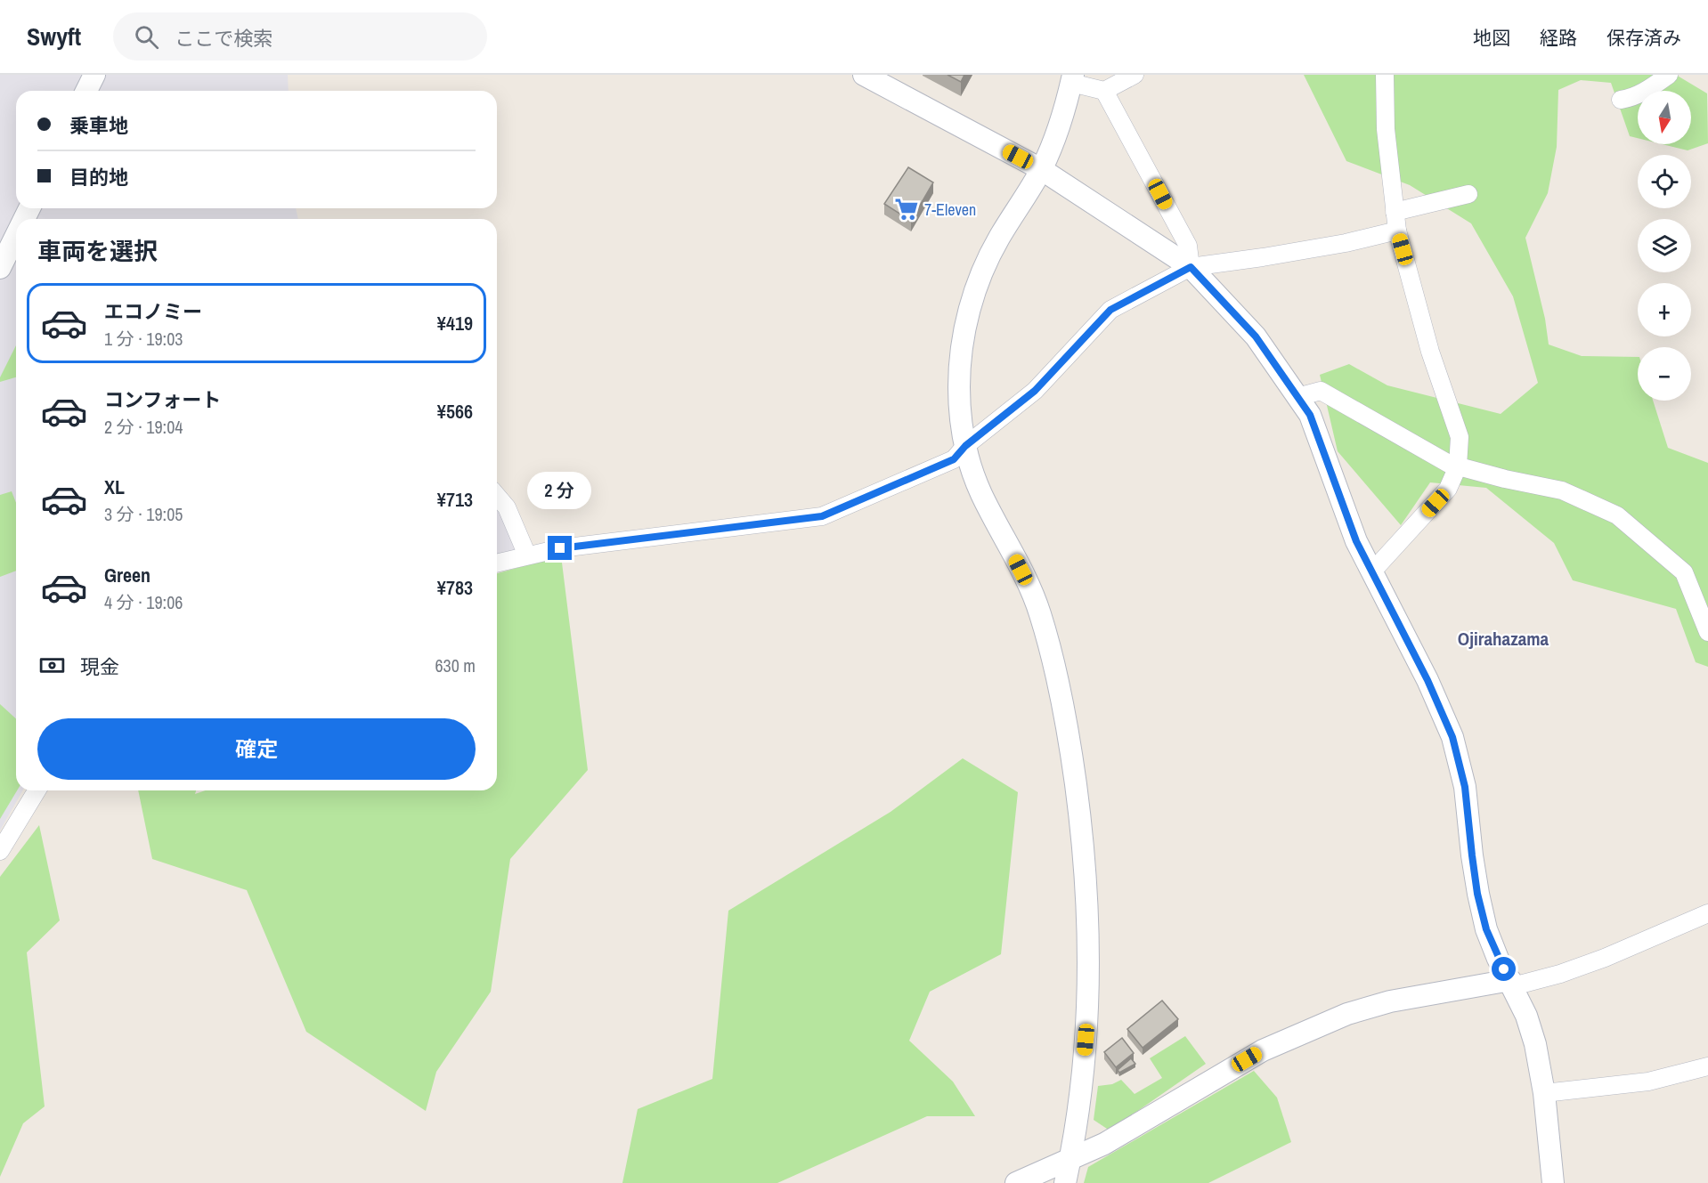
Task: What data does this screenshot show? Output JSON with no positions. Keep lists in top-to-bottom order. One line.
{"districts":["Ojirahazama"],"places":{"supermarket":["7-Eleven"]},"north":"bottom","page":{"header":"Swyft","search":"ここで検索","nav":["地図","経路","保存済み"],"map_buttons":["+","−"],"banner":["乗車地","目的地"],"heading":"車両を選択","list":[{"name":"エコノミー","note":"1 分 · 19:03","value":"¥419"},{"name":"コンフォート","note":"2 分 · 19:04","value":"¥566"},{"name":"XL","note":"3 分 · 19:05","value":"¥713"},{"name":"Green","note":"4 分 · 19:06","value":"¥783"}],"bubble":"2 分","pay":["現金","630 m"],"buttons":"確定"}}
